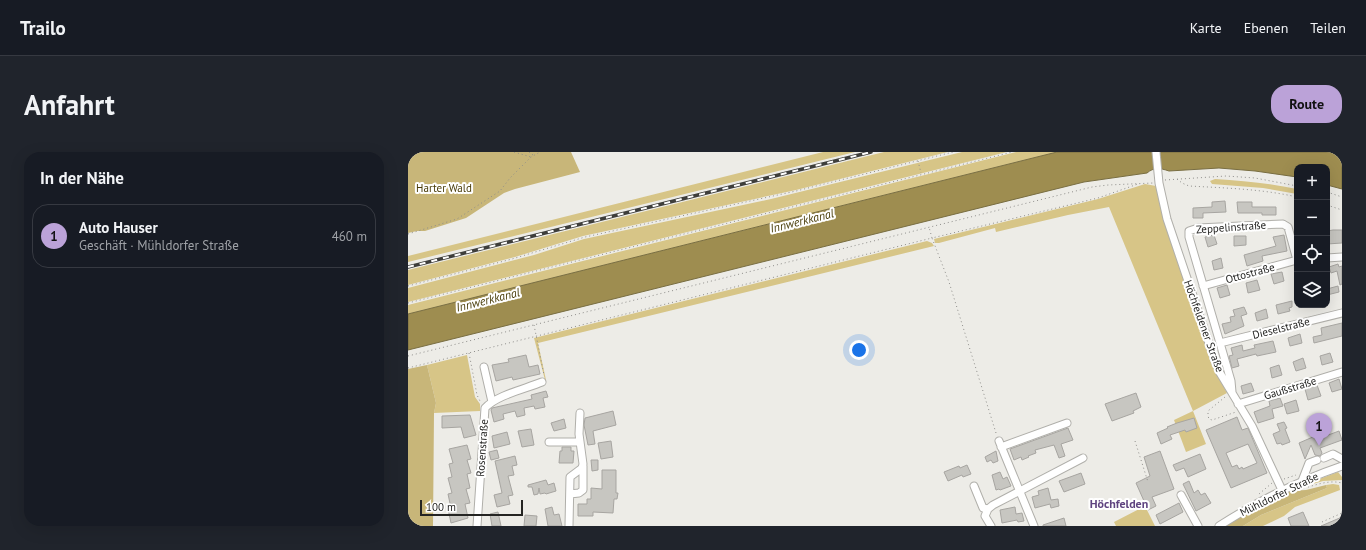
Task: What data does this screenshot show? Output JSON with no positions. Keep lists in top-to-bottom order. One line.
{"streets":{"street":["Zeppelinstraße","Ottostraße","Höchfeldener Straße","Dieselstraße","Gaußstraße","Rosenstraße","Mühldorfer Straße"]},"crossings":[["Zeppelinstraße","Ottostraße"],["Zeppelinstraße","Höchfeldener Straße"],["Zeppelinstraße","Dieselstraße"],["Höchfeldener Straße","Gaußstraße"],["Höchfeldener Straße","Mühldorfer Straße"]],"districts":["Höchfelden"],"water":["Innwerkkanal"],"parks":["Harter Wald"],"scale_bar":"100 m","page":{"header":"Trailo","nav":["Karte","Ebenen","Teilen"],"buttons":"Route","title":"Anfahrt","heading":"In der Nähe","map_buttons":["+","−"],"list":[{"mark":"1","name":"Auto Hauser","note":"Geschäft · Mühldorfer Straße","value":"460 m"}],"pins":"1","scale":"100 m"}}
